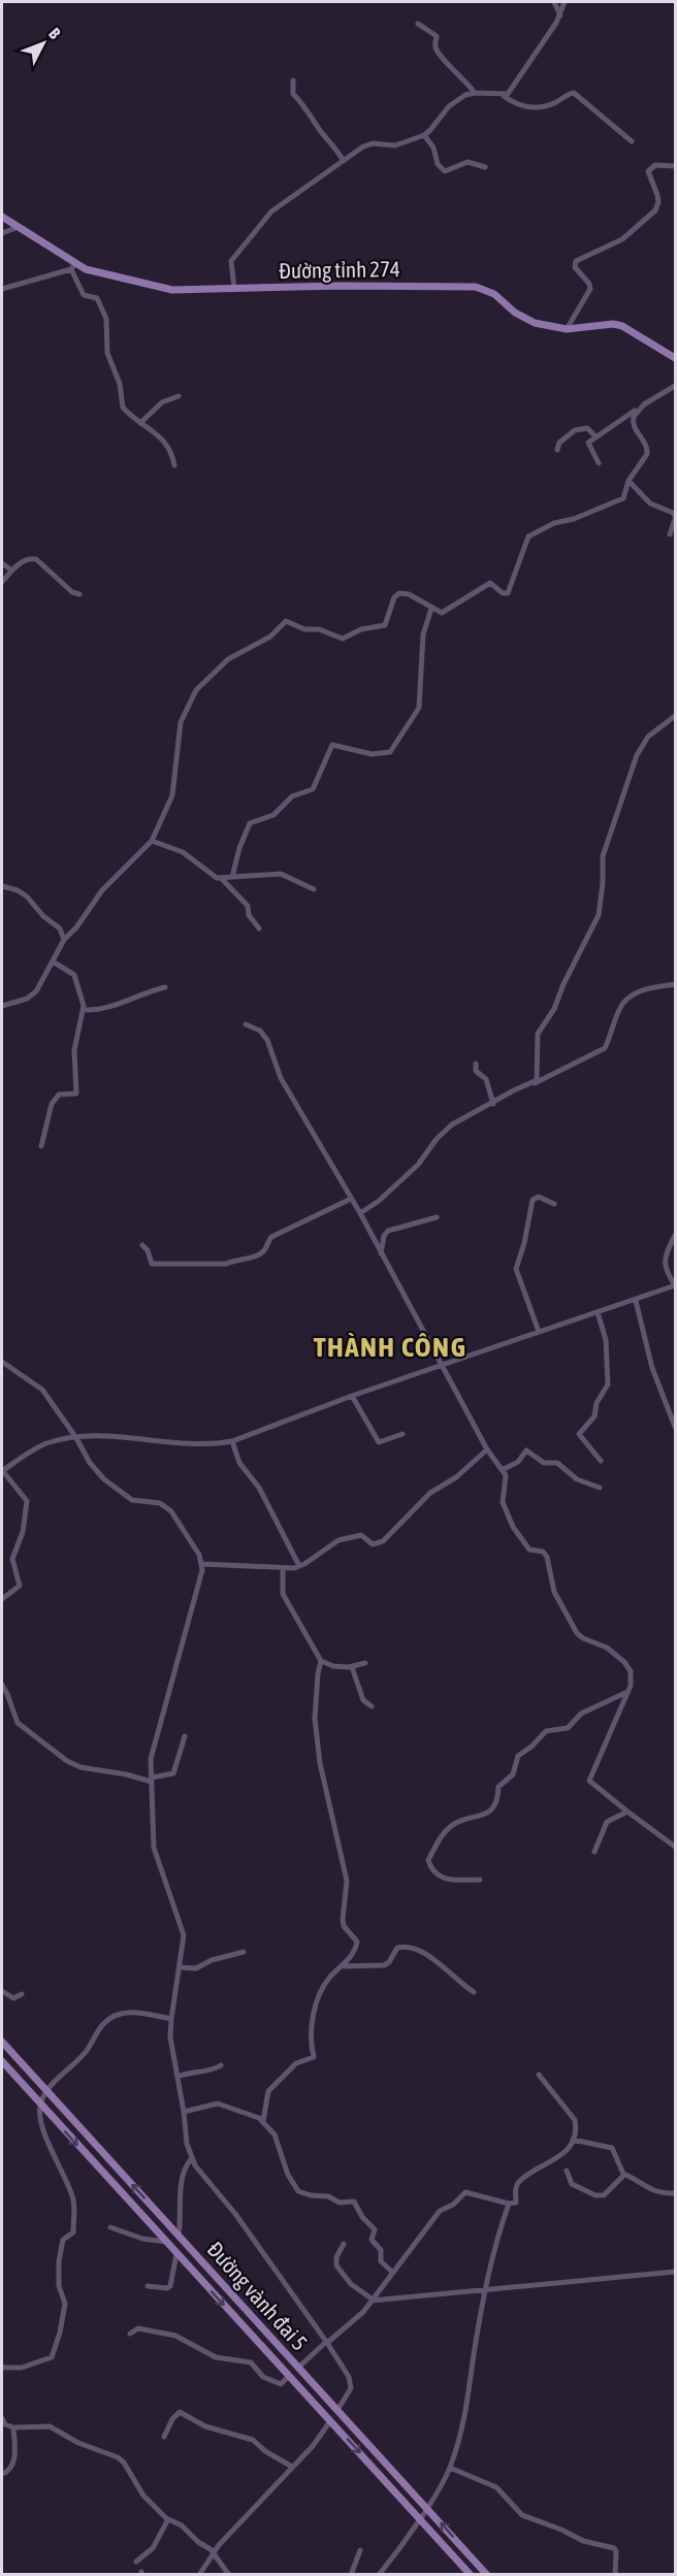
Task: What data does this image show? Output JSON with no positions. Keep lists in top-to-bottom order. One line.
{"streets":{"main road":["Đường tỉnh 274","Đường vành đai 5"]},"districts":["THÀNH CÔNG"],"north":"top right"}
